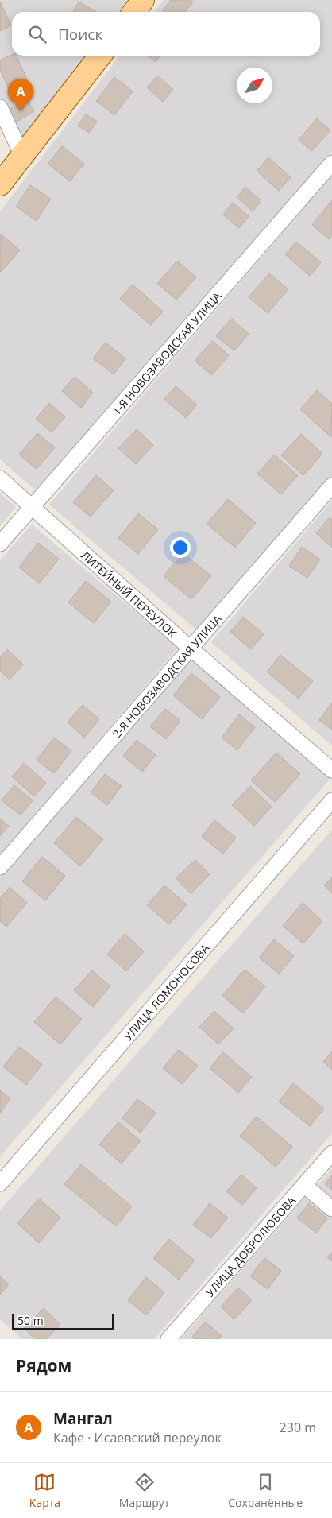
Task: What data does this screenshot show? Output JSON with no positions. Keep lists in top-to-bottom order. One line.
{"streets":{"street":["1-Я НОВОЗАВОДСКАЯ УЛИЦА","ЛИТЕЙНЫЙ ПЕРЕУЛОК","2-Я НОВОЗАВОДСКАЯ УЛИЦА","УЛИЦА ЛОМОНОСОВА","УЛИЦА ДОБРОЛЮБОВА"]},"crossings":[["1-Я НОВОЗАВОДСКАЯ УЛИЦА","ЛИТЕЙНЫЙ ПЕРЕУЛОК"],["ЛИТЕЙНЫЙ ПЕРЕУЛОК","2-Я НОВОЗАВОДСКАЯ УЛИЦА"]],"scale_bar":"50 m","north":"top right","page":{"search":"Поиск","pins":"A","scale":"50 m","heading":"Рядом","list":[{"mark":"A","name":"Мангал","note":"Кафе · Исаевский переулок","value":"230 m"}],"nav":["Карта","Маршрут","Сохранённые"]}}
